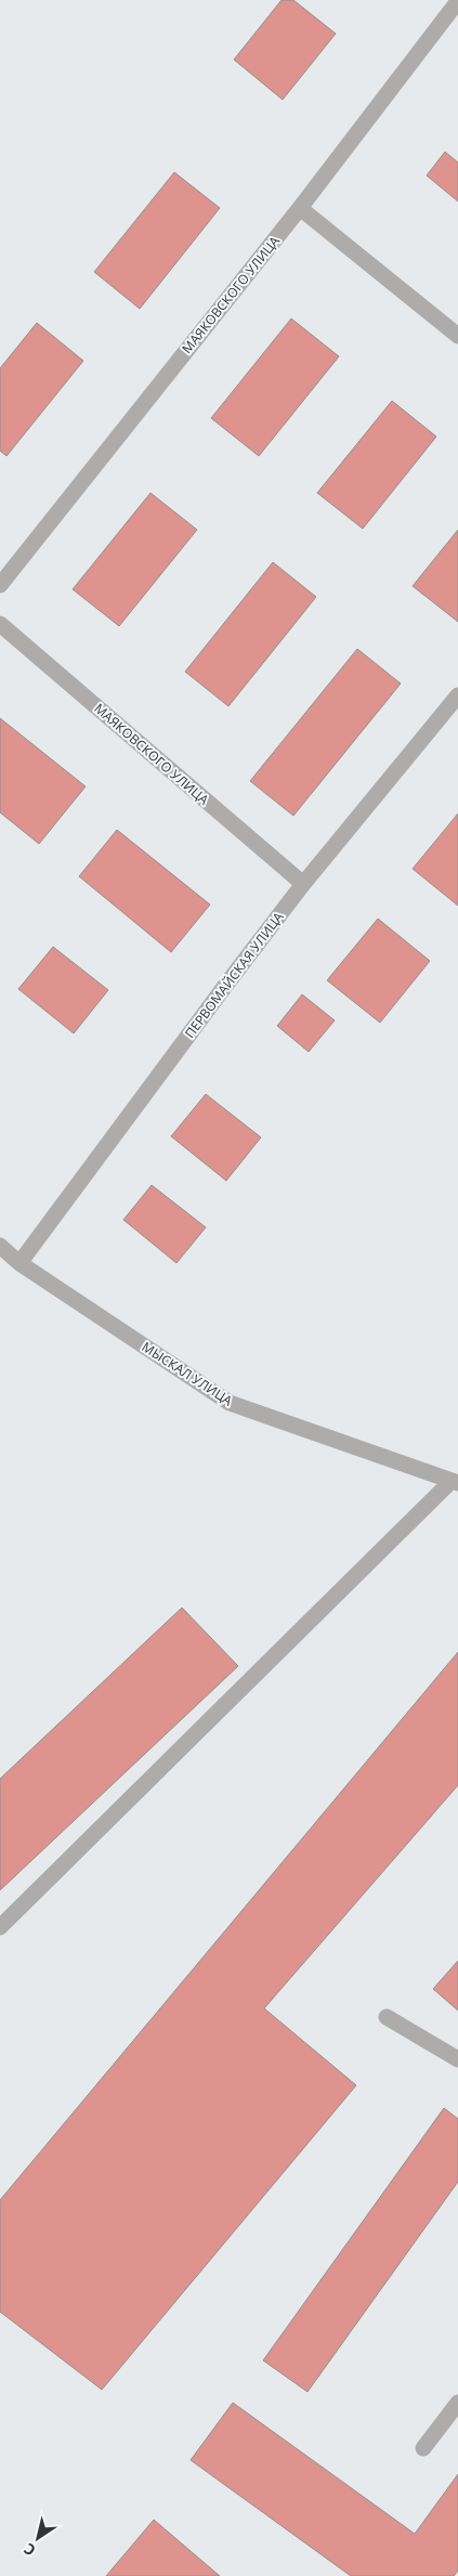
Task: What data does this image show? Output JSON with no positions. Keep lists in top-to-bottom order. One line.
{"streets":{"street":["МАЯКОВСКОГО УЛИЦА","ПЕРВОМАЙСКАЯ УЛИЦА","МЫСКАЛ УЛИЦА"]},"crossings":[["МАЯКОВСКОГО УЛИЦА","ПЕРВОМАЙСКАЯ УЛИЦА"],["ПЕРВОМАЙСКАЯ УЛИЦА","МЫСКАЛ УЛИЦА"]],"north":"bottom left"}
